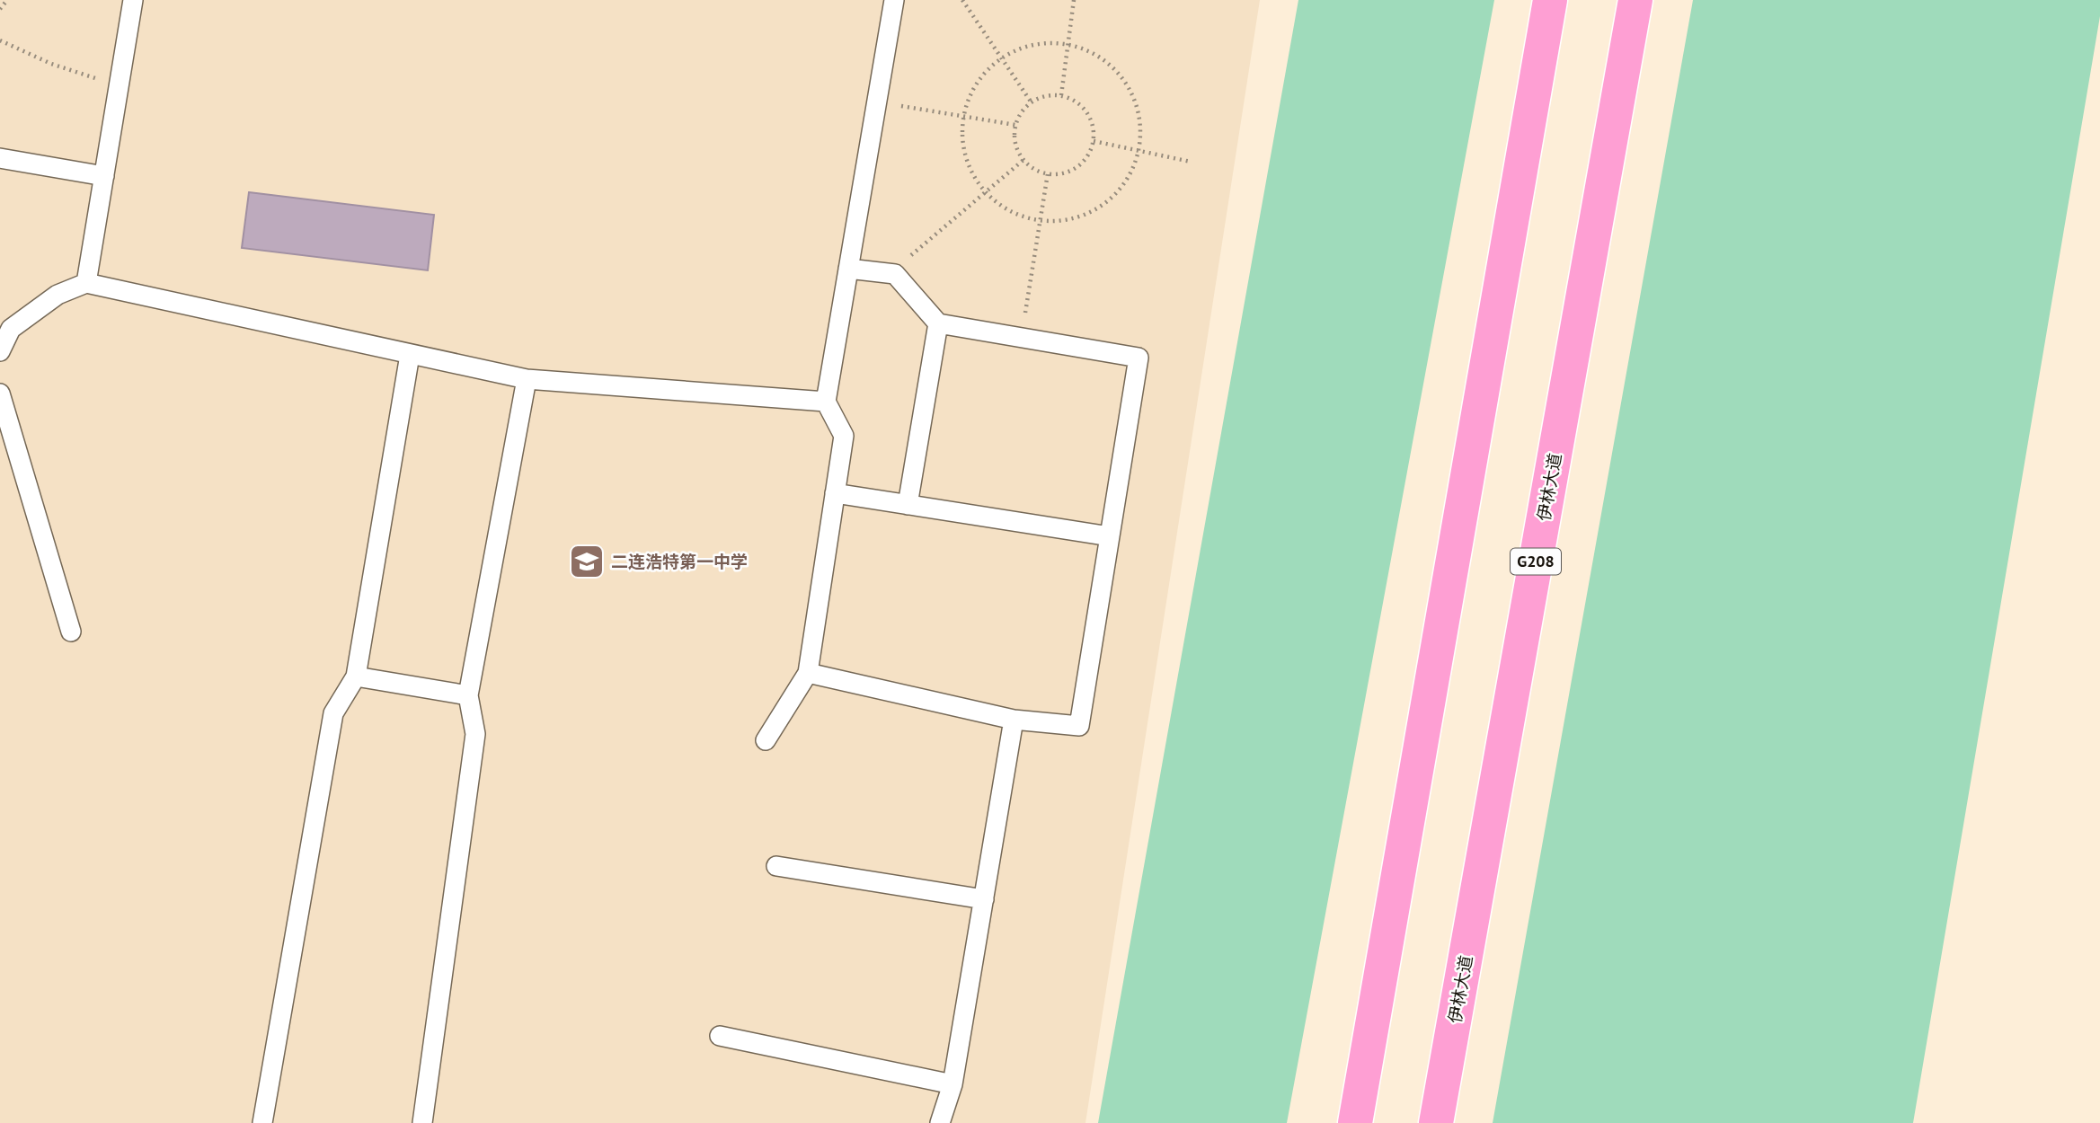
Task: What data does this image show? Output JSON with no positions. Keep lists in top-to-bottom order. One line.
{"streets":{"highway":["伊林大道","G208"]},"places":{"school or university":["二连浩特第一中学"]}}
